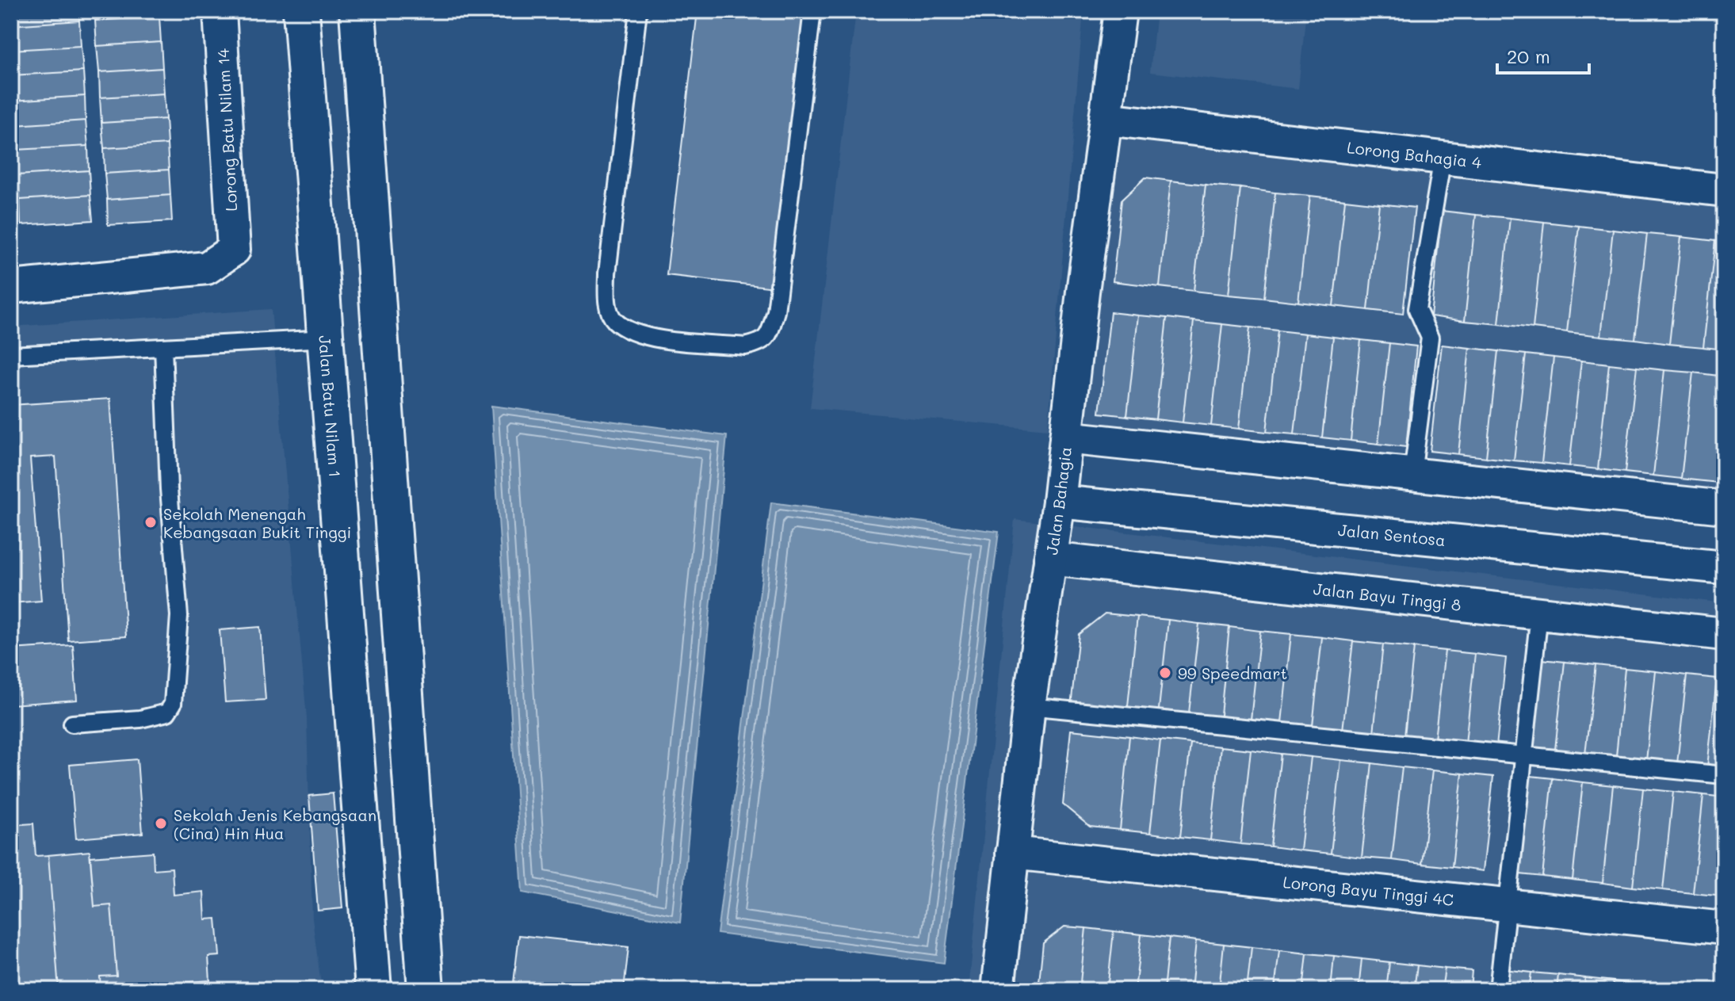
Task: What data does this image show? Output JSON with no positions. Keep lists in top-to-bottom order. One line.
{"streets":{"main road":["Jalan Batu Nilam 1"],"street":["Lorong Batu Nilam 14","Lorong Bahagia 4","Jalan Bahagia","Jalan Sentosa","Jalan Bayu Tinggi 8","Lorong Bayu Tinggi 4C"]},"crossings":[["Lorong Bahagia 4","Jalan Bahagia"],["Jalan Bahagia","Jalan Sentosa"],["Jalan Bahagia","Jalan Bayu Tinggi 8"],["Jalan Bahagia","Lorong Bayu Tinggi 4C"]],"places":["Sekolah Menengah Kebangsaan Bukit Tinggi","99 Speedmart","Sekolah Jenis Kebangsaan (Cina) Hin Hua"],"scale_bar":"20 m"}
